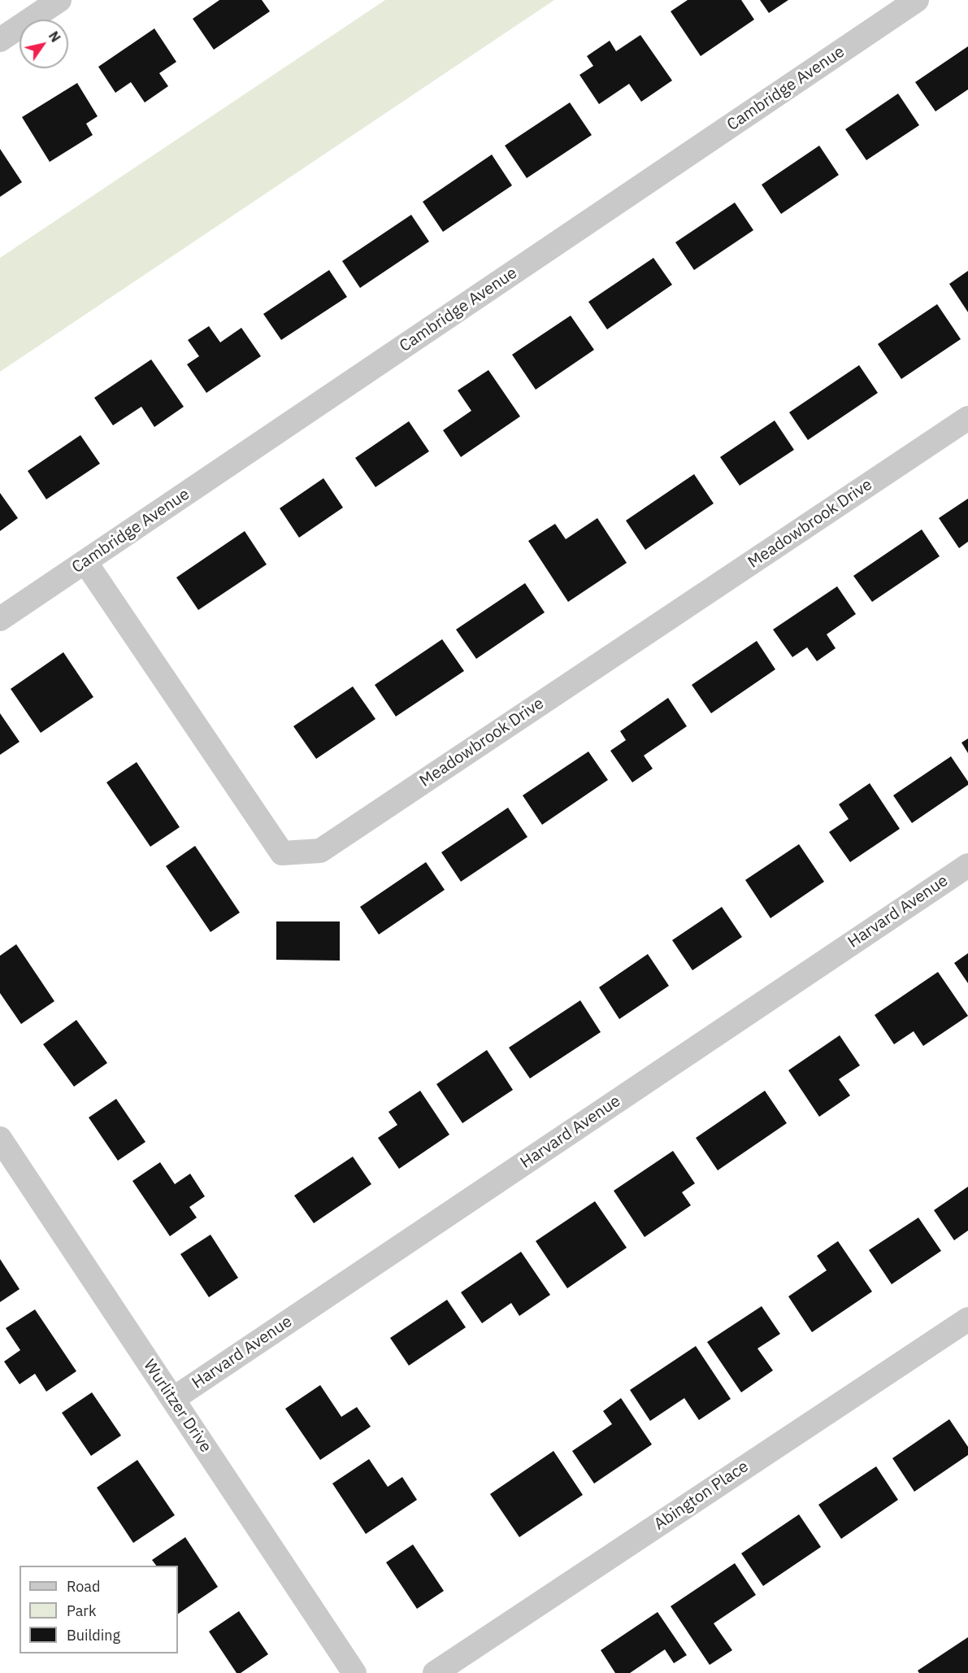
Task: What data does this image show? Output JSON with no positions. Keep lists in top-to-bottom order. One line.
{"streets":{"street":["Cambridge Avenue","Meadowbrook Drive","Harvard Avenue","Wurlitzer Drive","Abington Place"]},"crossings":[["Cambridge Avenue","Meadowbrook Drive"],["Harvard Avenue","Wurlitzer Drive"]],"legend":["Road","Park","Building"],"north":"top right"}
